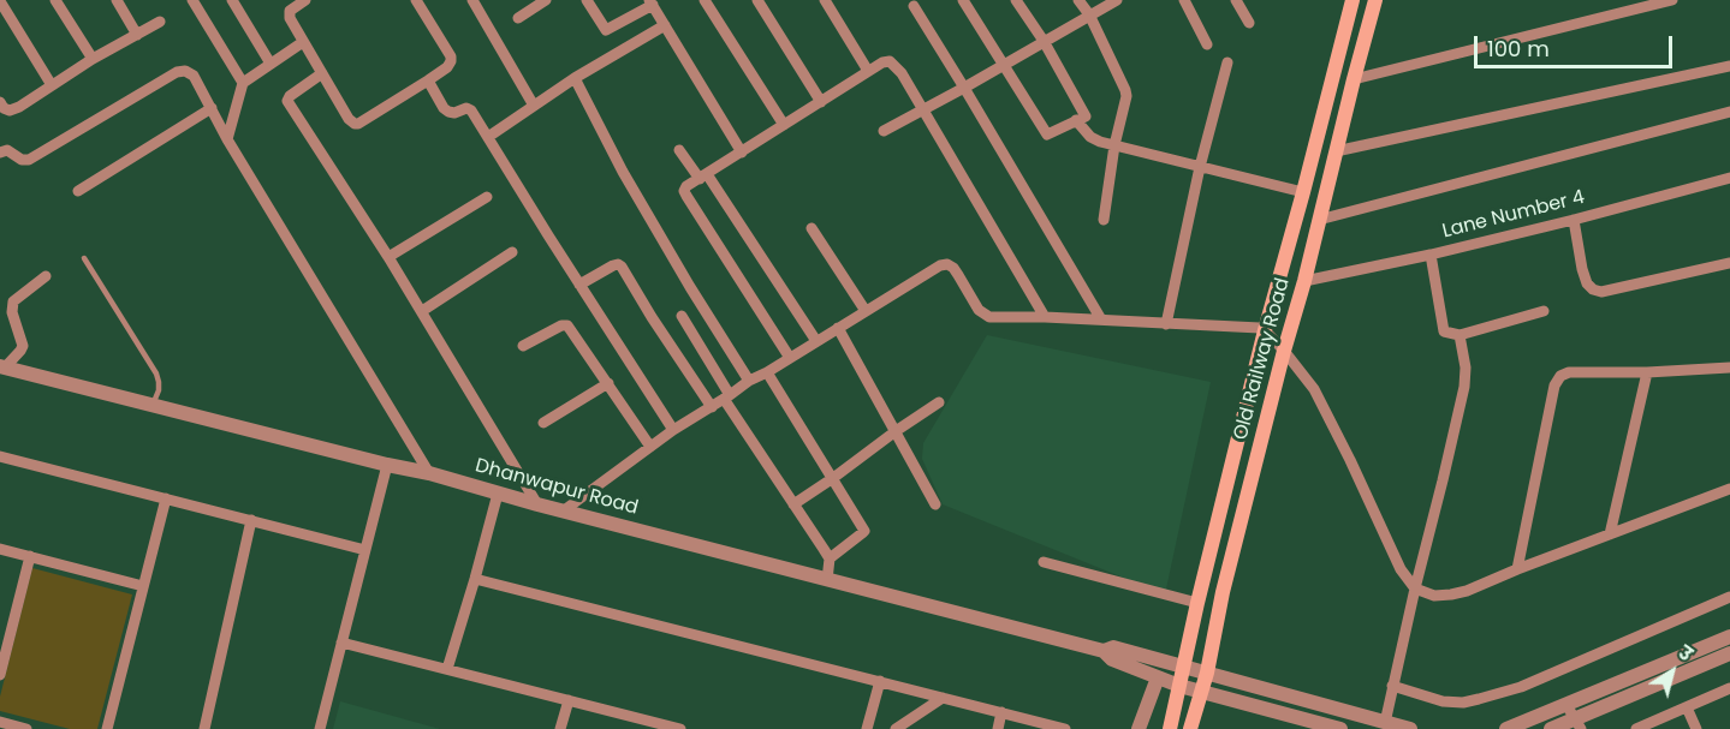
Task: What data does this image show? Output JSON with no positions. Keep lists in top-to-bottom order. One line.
{"streets":{"main road":["Old Railway Road"],"street":["Lane Number 4","Dhanwapur Road"]},"crossings":[["Lane Number 4","Old Railway Road"],["Old Railway Road","Dhanwapur Road"]],"scale_bar":"100 m","north":"top right"}
